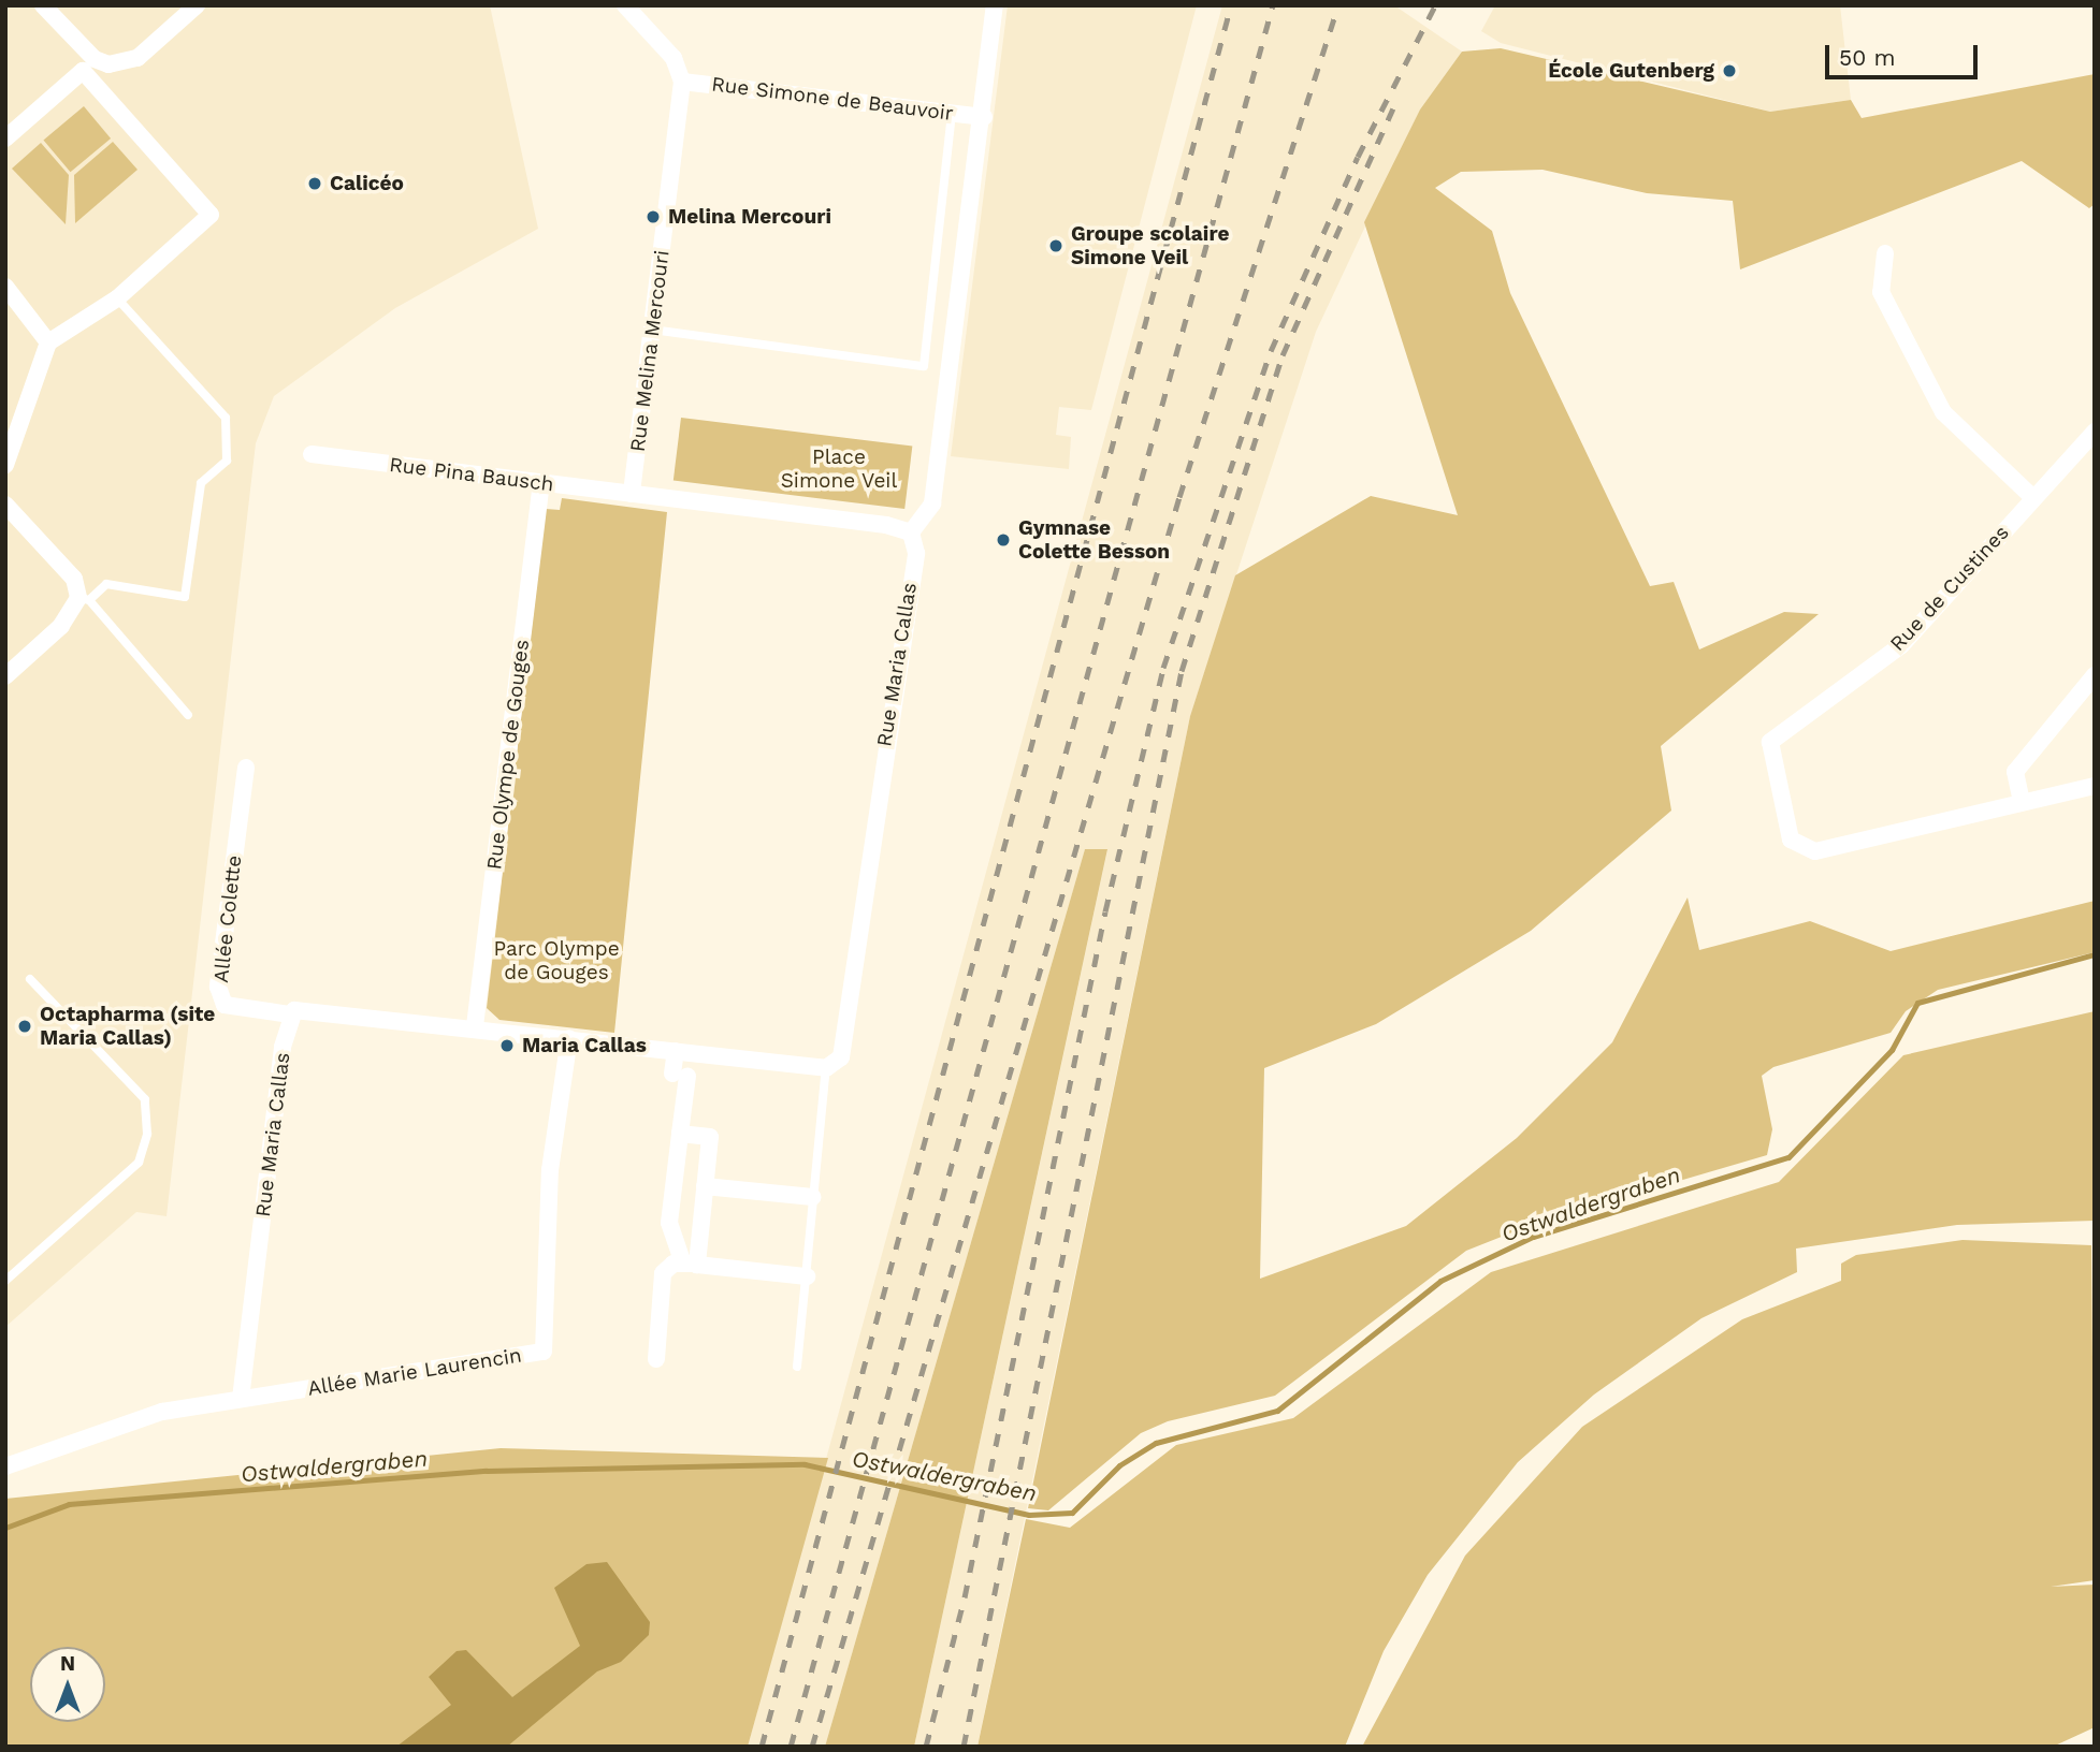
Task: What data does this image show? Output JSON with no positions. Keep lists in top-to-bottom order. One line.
{"streets":{"street":["Rue Simone de Beauvoir","Rue Melina Mercouri","Rue Pina Bausch","Rue de Custines","Rue Maria Callas","Rue Olympe de Gouges","Allée Colette","Allée Marie Laurencin"]},"crossings":[["Rue Simone de Beauvoir","Rue Melina Mercouri"],["Rue Melina Mercouri","Rue Pina Bausch"],["Rue Pina Bausch","Rue Olympe de Gouges"],["Rue Maria Callas","Allée Colette"],["Rue Maria Callas","Allée Marie Laurencin"]],"water":["Ostwaldergraben"],"parks":["Place Simone Veil","Parc Olympe de Gouges"],"places":["École Gutenberg","Calicéo","Melina Mercouri","Groupe scolaire Simone Veil","Gymnase Colette Besson","Octapharma (site Maria Callas)","Maria Callas"],"scale_bar":"50 m","north":"top"}
